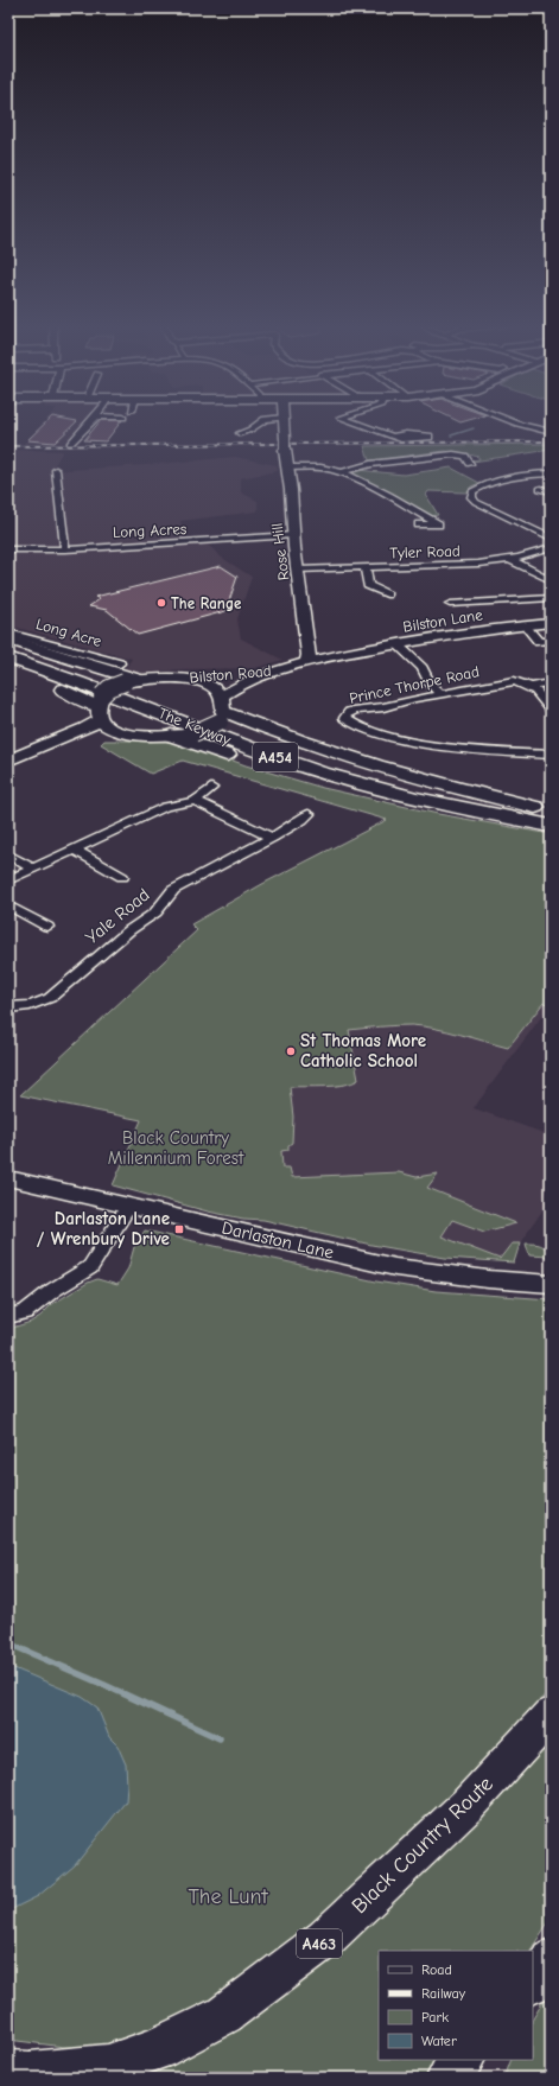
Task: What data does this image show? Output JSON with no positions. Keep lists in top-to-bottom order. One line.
{"streets":{"highway":["The Keyway","A454","Black Country Route","A463"],"main road":["Rose Hill","Bilston Lane","Bilston Road"],"street":["Long Acres","Tyler Road","Long Acre","Prince Thorpe Road","Yale Road","Darlaston Lane"]},"crossings":[["Long Acres","Rose Hill"],["Rose Hill","Tyler Road"],["Rose Hill","Bilston Road"],["Bilston Lane","Bilston Road"]],"parks":["Black Country Millennium Forest","The Lunt"],"places":{"other":["The Range","St Thomas More Catholic School"],"transit":["Darlaston Lane / Wrenbury Drive"]},"legend":["Road","Railway","Park","Water"]}
